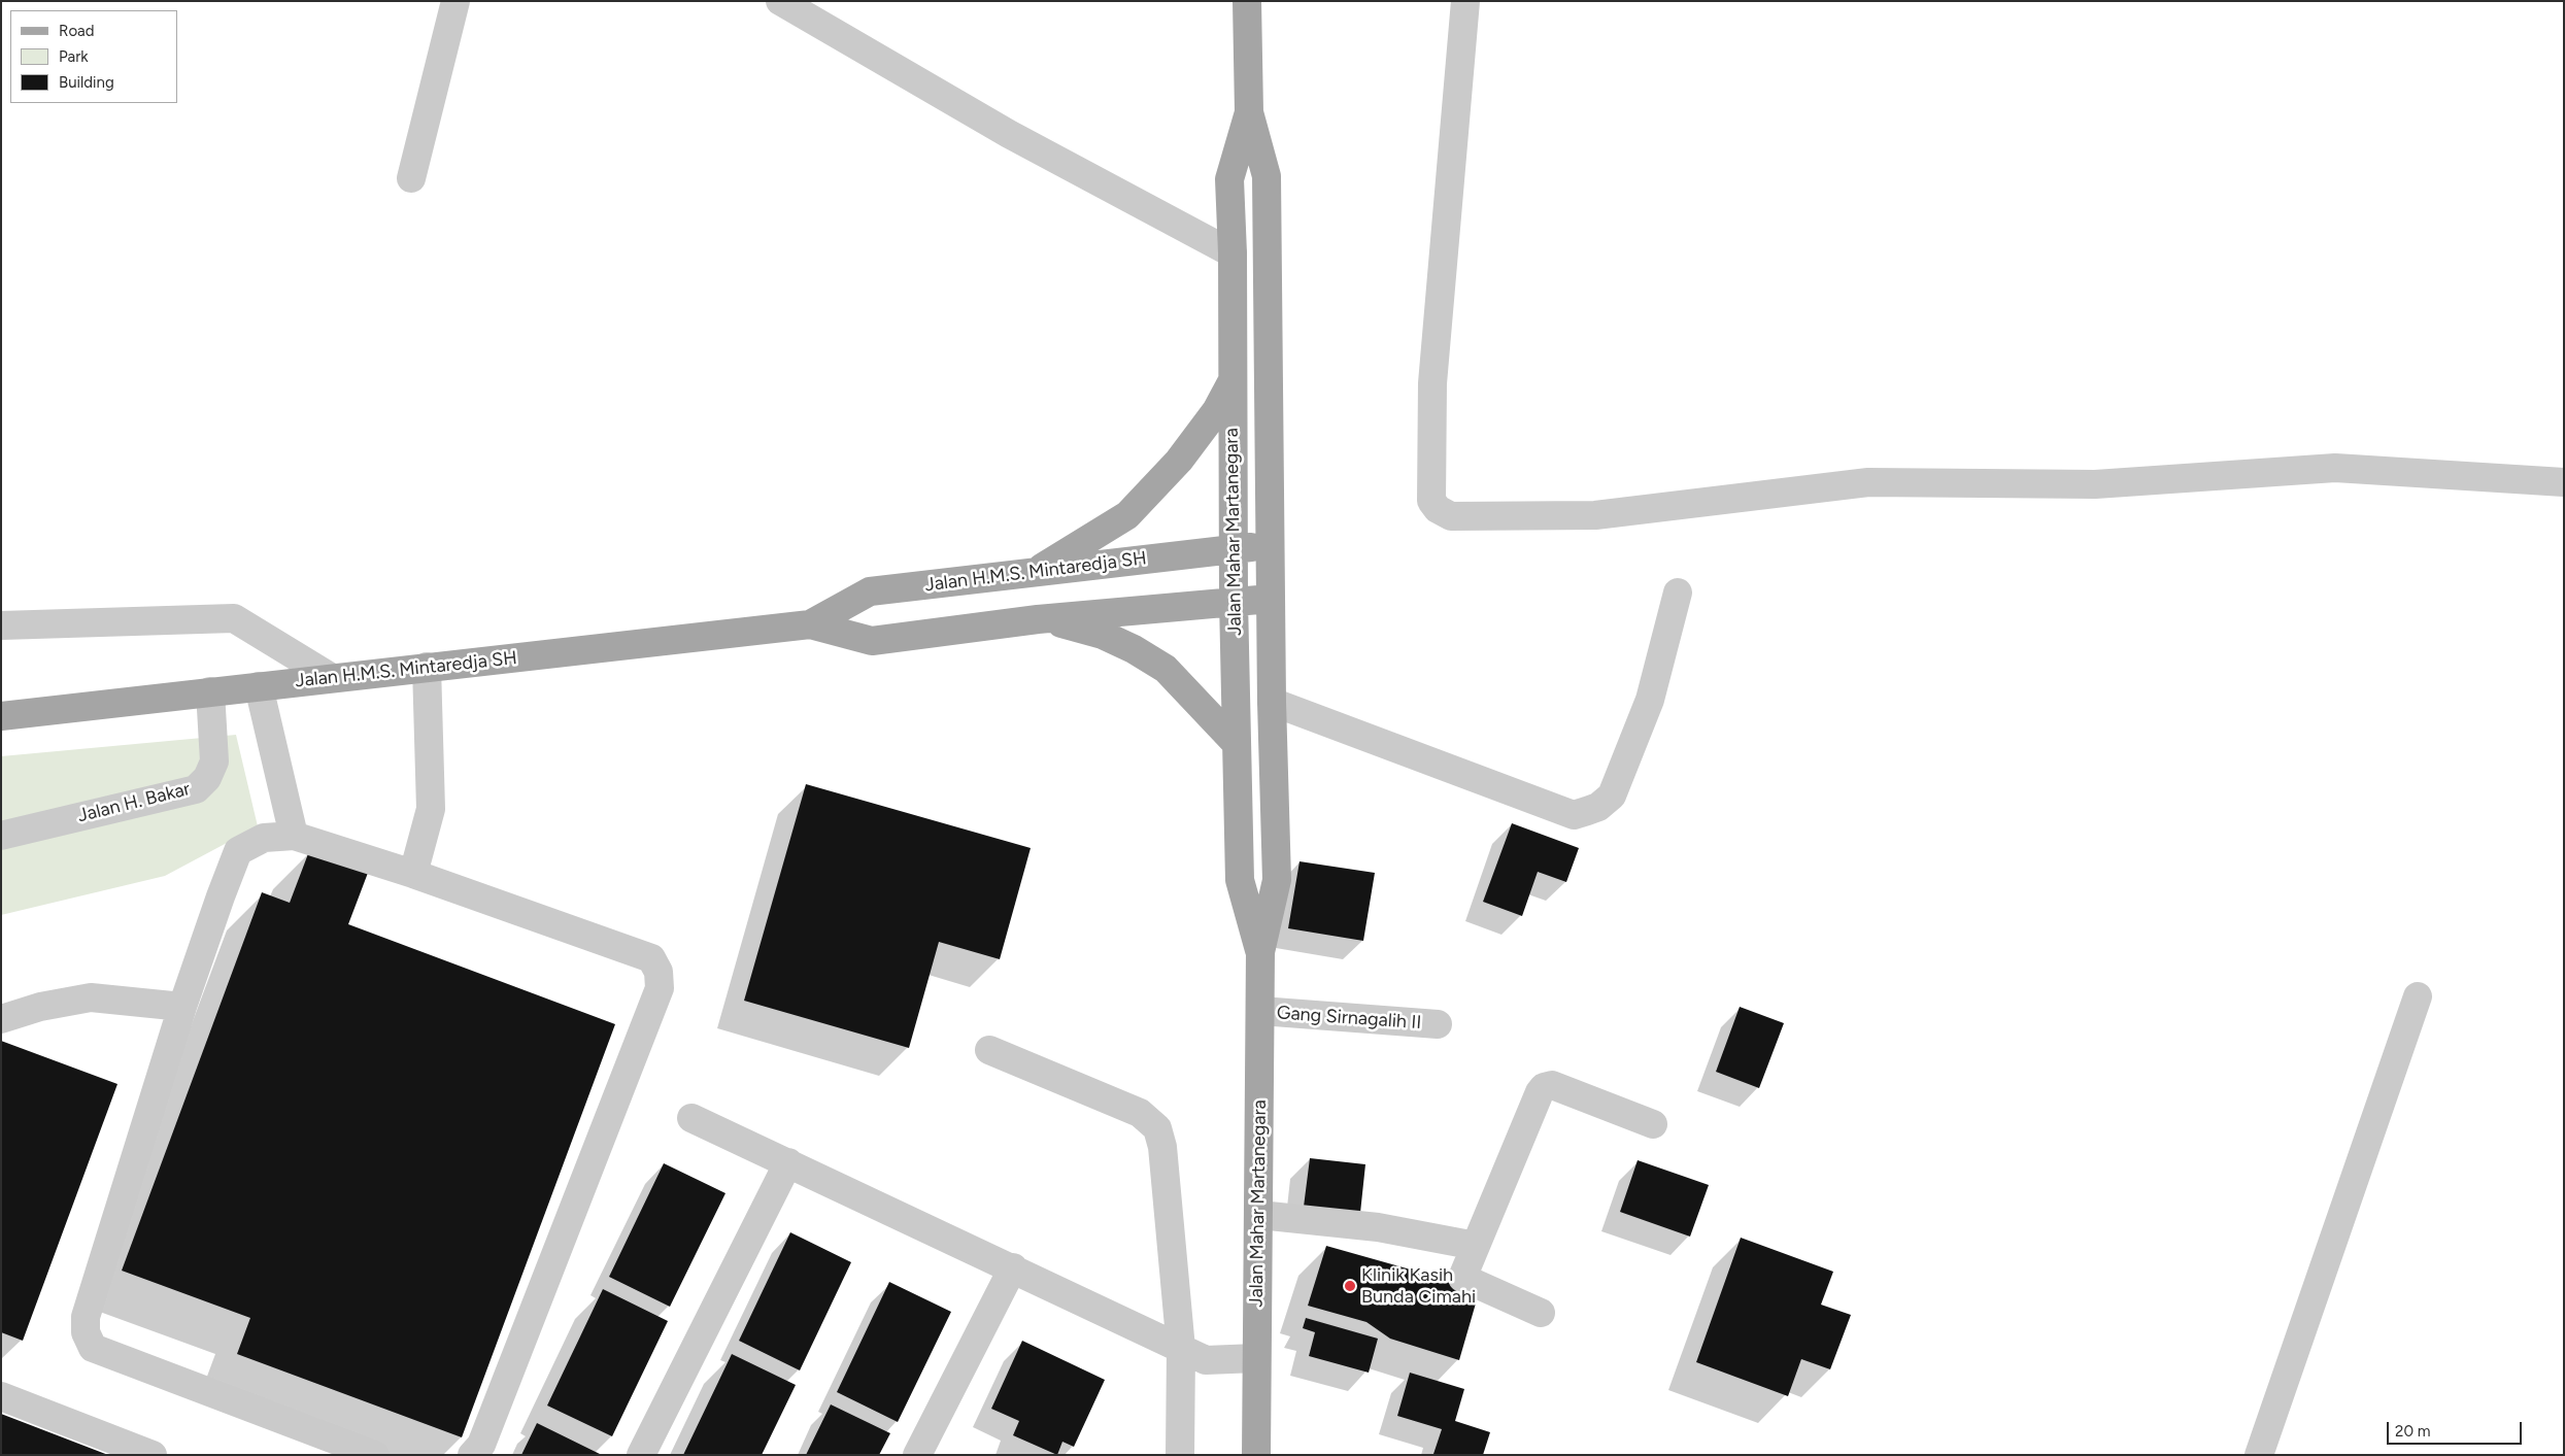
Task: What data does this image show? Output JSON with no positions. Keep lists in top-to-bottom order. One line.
{"streets":{"main road":["Jalan Mahar Martanegara","Jalan H.M.S. Mintaredja SH"],"street":["Jalan H. Bakar","Gang Sirnagalih II"]},"crossings":[["Jalan Mahar Martanegara","Jalan H.M.S. Mintaredja SH"],["Jalan Mahar Martanegara","Gang Sirnagalih II"],["Jalan H.M.S. Mintaredja SH","Jalan H. Bakar"]],"places":["Klinik Kasih Bunda Cimahi"],"legend":["Road","Park","Building"],"scale_bar":"20 m"}
